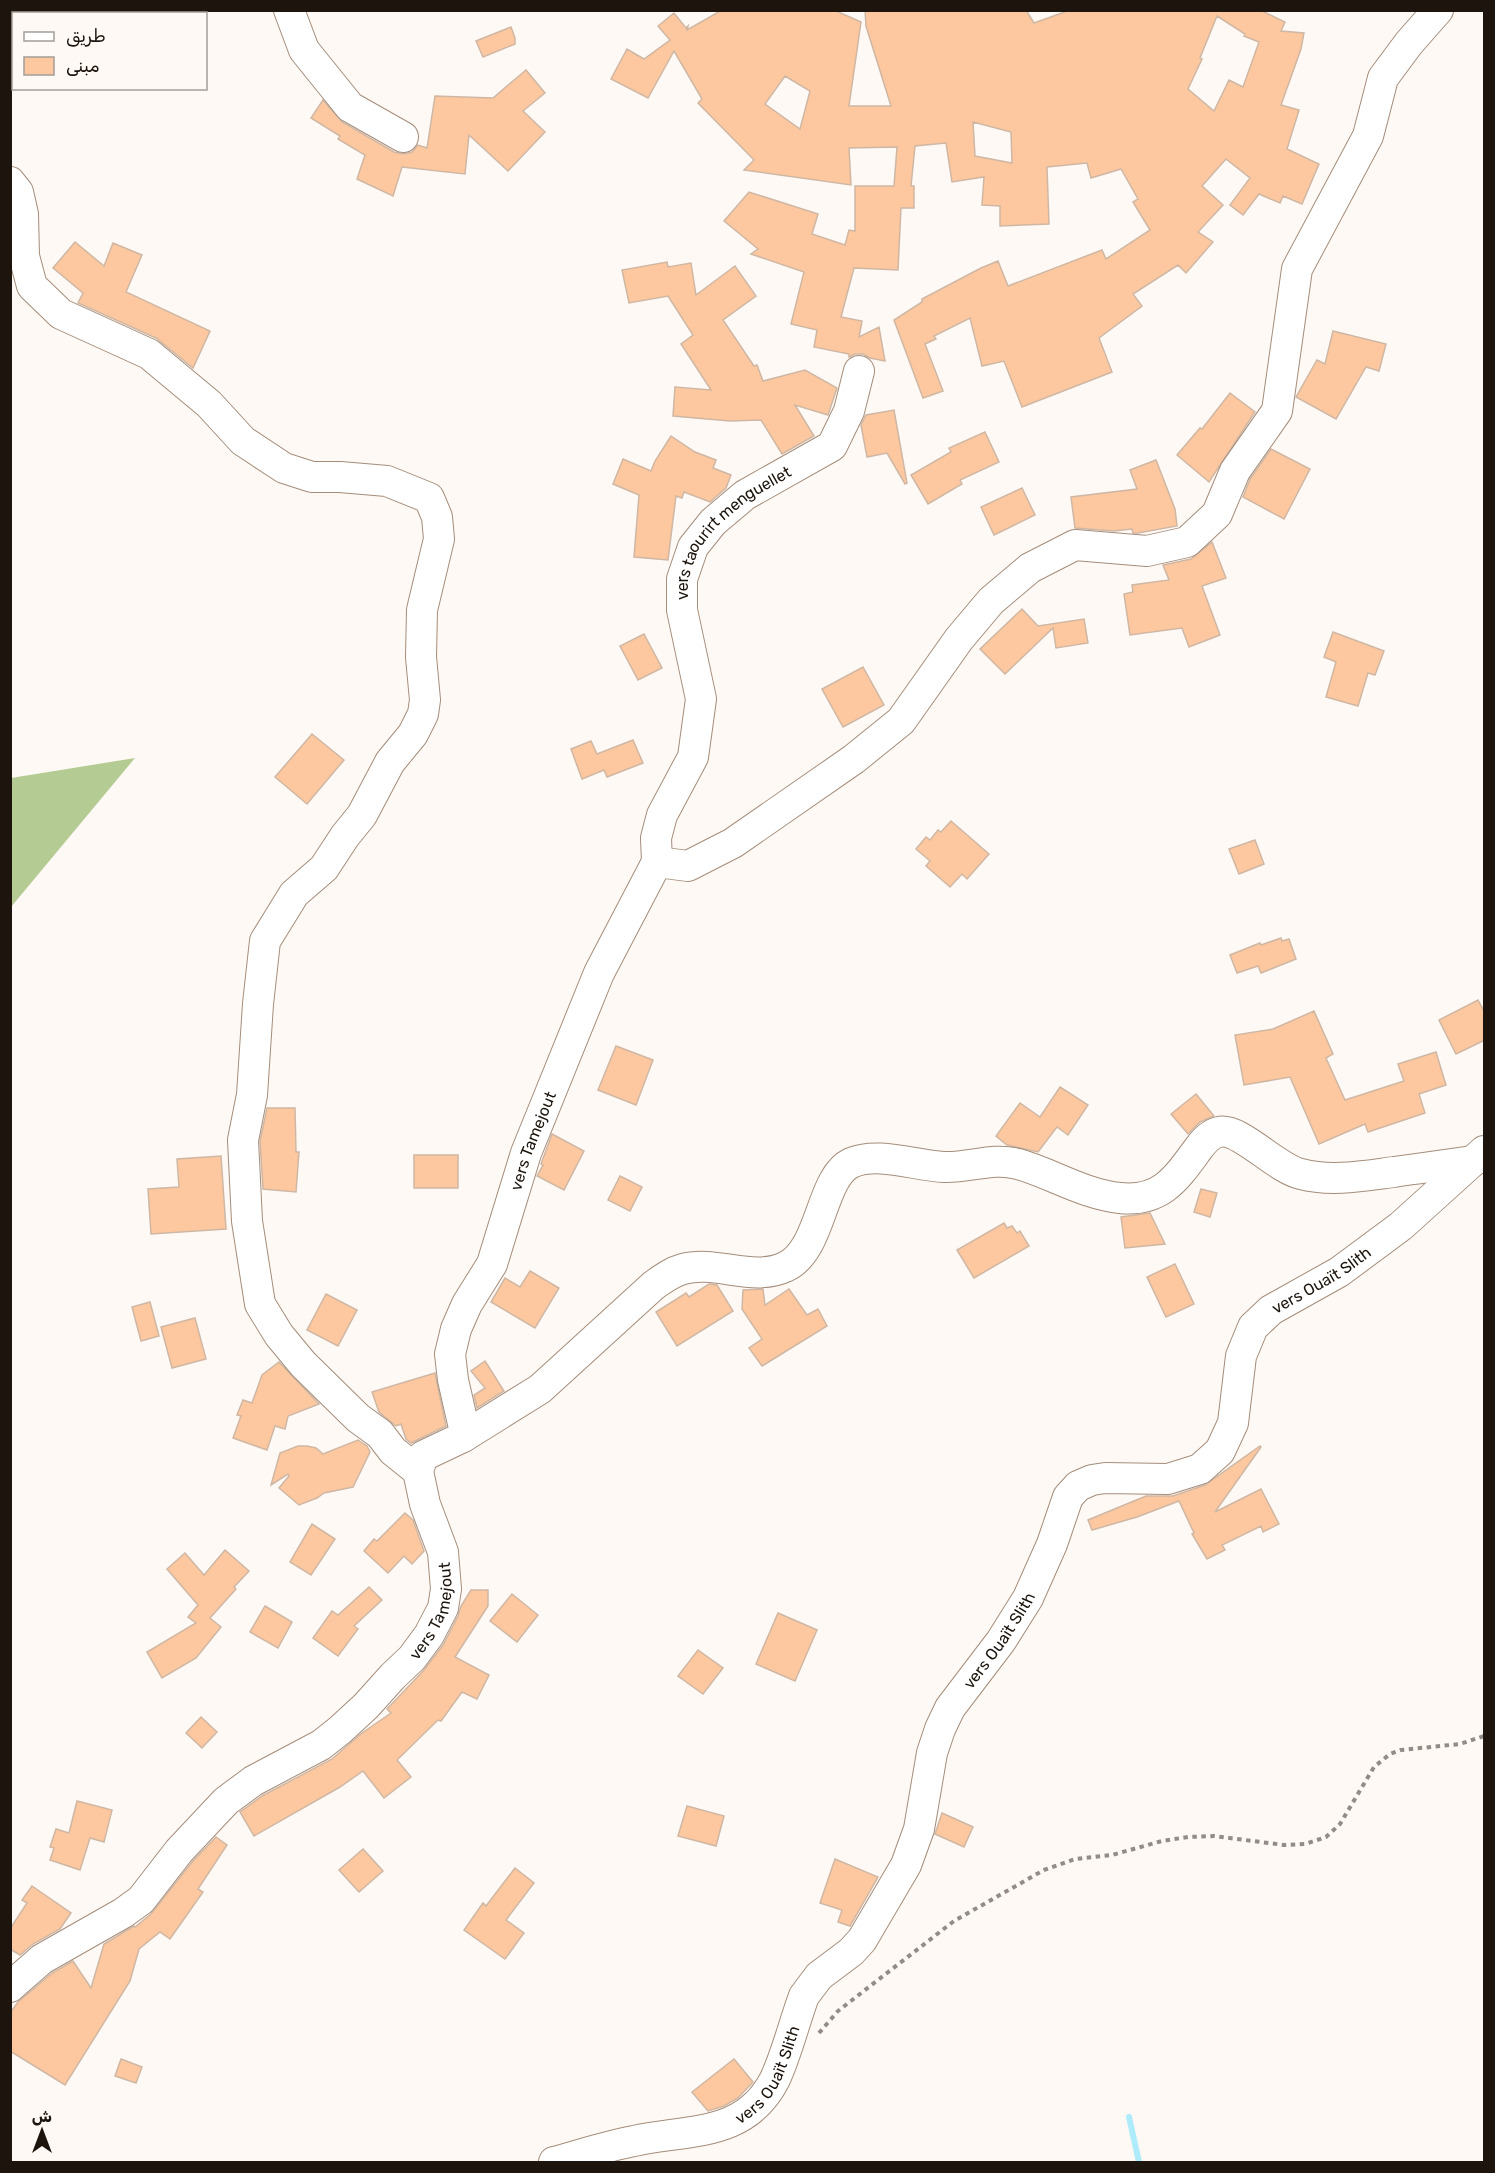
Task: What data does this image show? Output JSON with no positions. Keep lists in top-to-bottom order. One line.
{"streets":{"street":["vers taourirt menguellet","vers Tamejout","vers Ouaït Slith"]},"crossings":[["vers taourirt menguellet","vers Tamejout"]],"legend":["طريق","مبنى"],"north":"top"}
